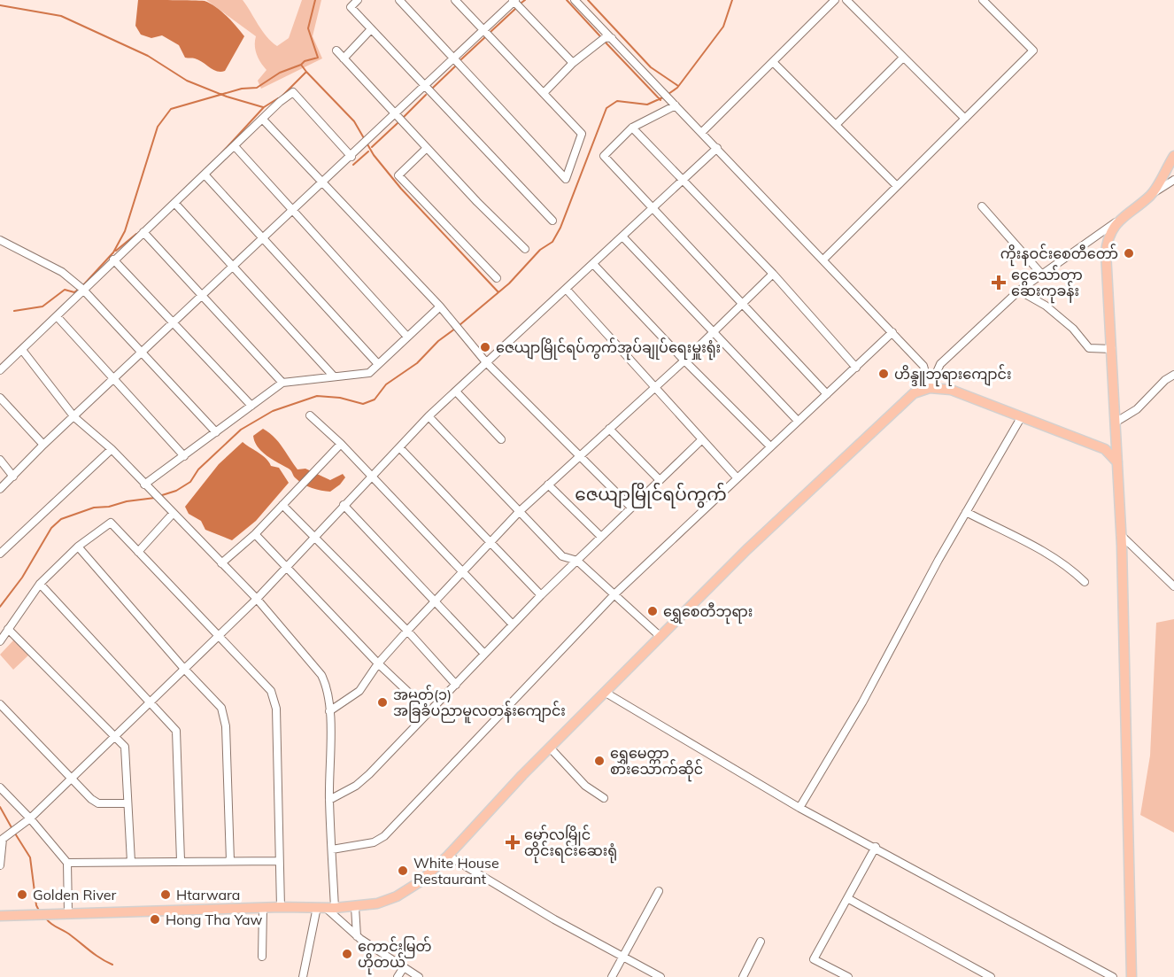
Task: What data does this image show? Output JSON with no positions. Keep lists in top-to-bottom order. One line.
{"districts":["ဇေယျာမြိုင်ရပ်ကွက်"],"places":{"other":["ကိုးနဝင်းစေတီတော်","ဇေယျာမြိုင်ရပ်ကွက်အုပ်ချုပ်ရေးမှူးရုံး","ဟိန္ဒူဘုရားကျောင်း","ရွှေစေတီဘုရား","အမှတ်(၁) အခြခံပညာမူလတန်းကျောင်း","ရွှေမေတ္တာ စားသောက်ဆိုင်","White House Restaurant","Golden River","Htarwara","Hong Tha Yaw","ကောင်းမြတ် ဟိုတယ်"],"health":["ငွေသော်တာ ဆေးကုခန်း","မော်လမြိုင် တိုင်းရင်းဆေးရုံ"]}}
